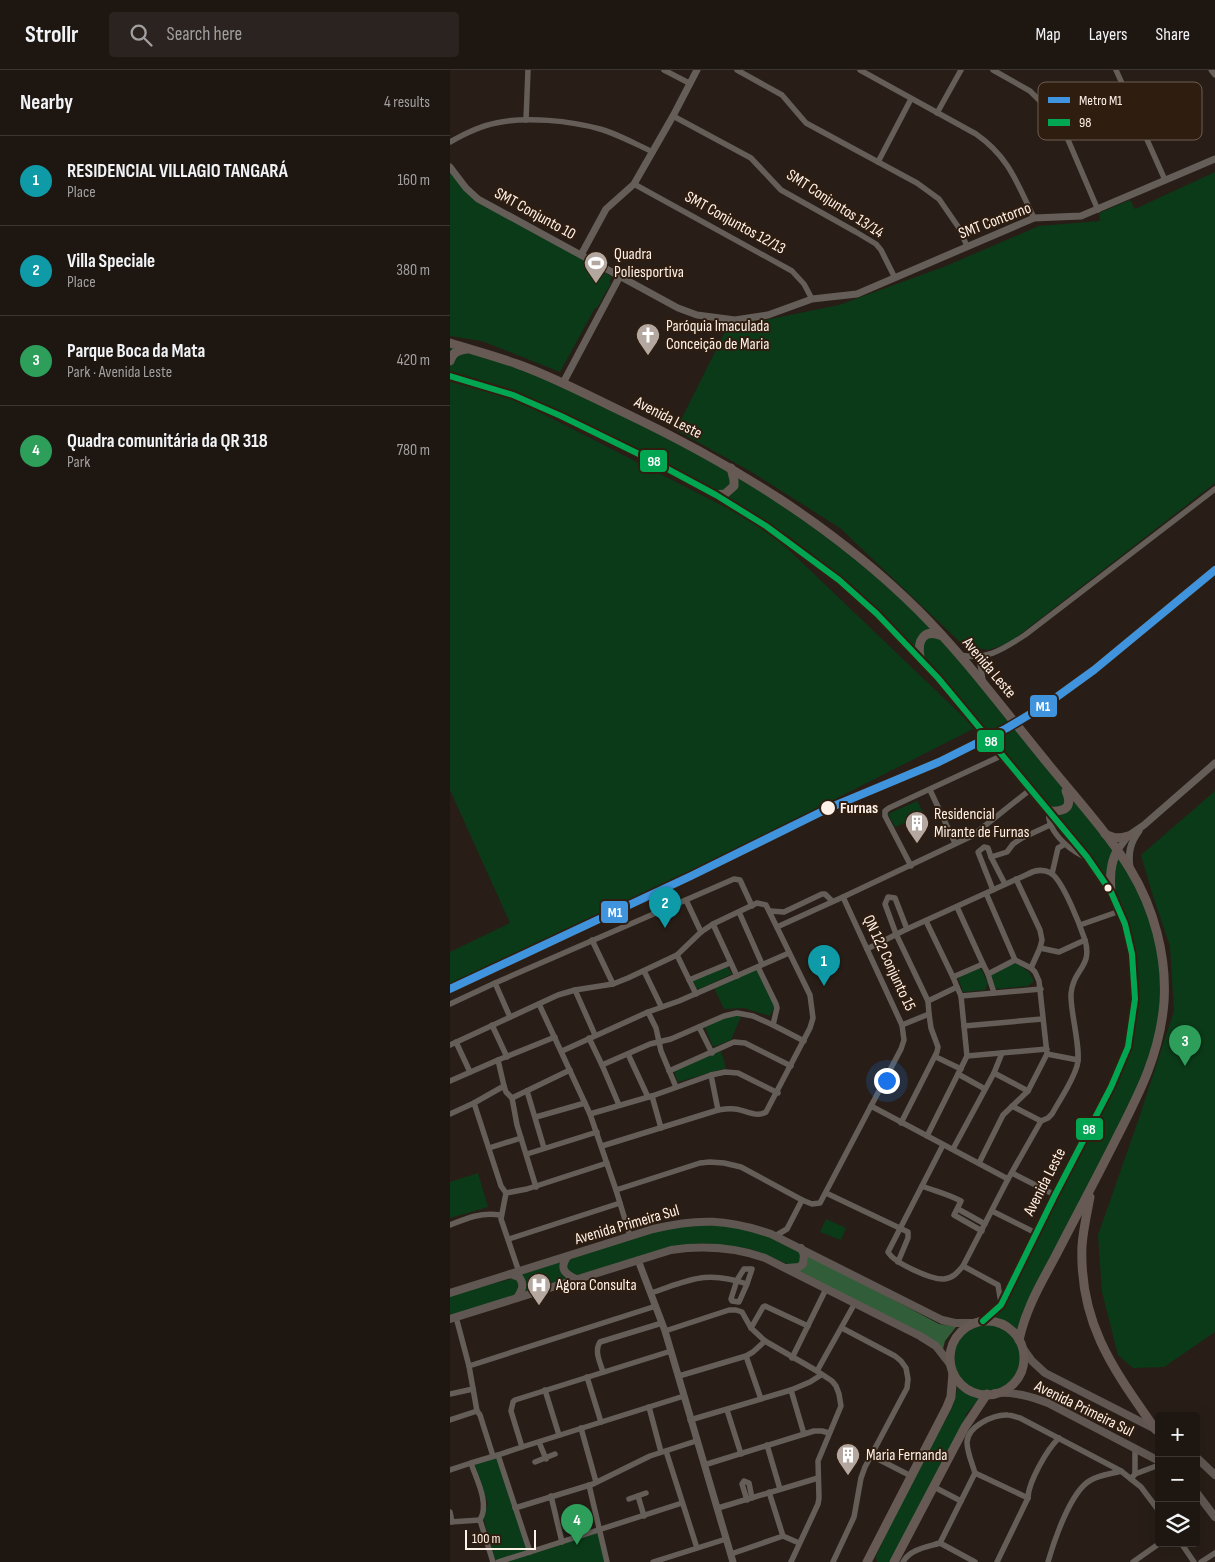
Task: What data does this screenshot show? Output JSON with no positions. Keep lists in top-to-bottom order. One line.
{"streets":{"main road":["Avenida Leste","Avenida Primeira Sul"],"street":["SMT Conjuntos 13/14","SMT Conjunto 10","SMT Contorno","SMT Conjuntos 12/13","QN 122 Conjunto 15"]},"crossings":[["SMT Conjuntos 13/14","SMT Contorno"],["SMT Conjunto 10","SMT Contorno"],["SMT Conjunto 10","SMT Conjuntos 12/13"],["SMT Contorno","SMT Conjuntos 12/13"],["Avenida Leste","Avenida Primeira Sul"]],"places":{"sports":["Quadra Poliesportiva"],"church":["Paróquia Imaculada Conceição de Maria"],"other":["Furnas"],"building":["Residencial Mirante de Furnas","Maria Fernanda"],"hospital":["Agora Consulta"]},"lines":["transit line 98","metro line M1"],"legend":["Metro M1","98"],"scale_bar":"100 m","page":{"header":"Strollr","search":"Search here","nav":["Map","Layers","Share"],"heading":["Nearby","4 results"],"list":[{"mark":"1","name":"RESIDENCIAL VILLAGIO TANGARÁ","note":"Place","value":"160 m"},{"mark":"2","name":"Villa Speciale","note":"Place","value":"380 m"},{"mark":"3","name":"Parque Boca da Mata","note":"Park · Avenida Leste","value":"420 m"},{"mark":"4","name":"Quadra comunitária da QR 318","note":"Park","value":"780 m"}],"pins":["2","1","3","4"],"map_buttons":["+","−"],"scale":"100 m"}}
